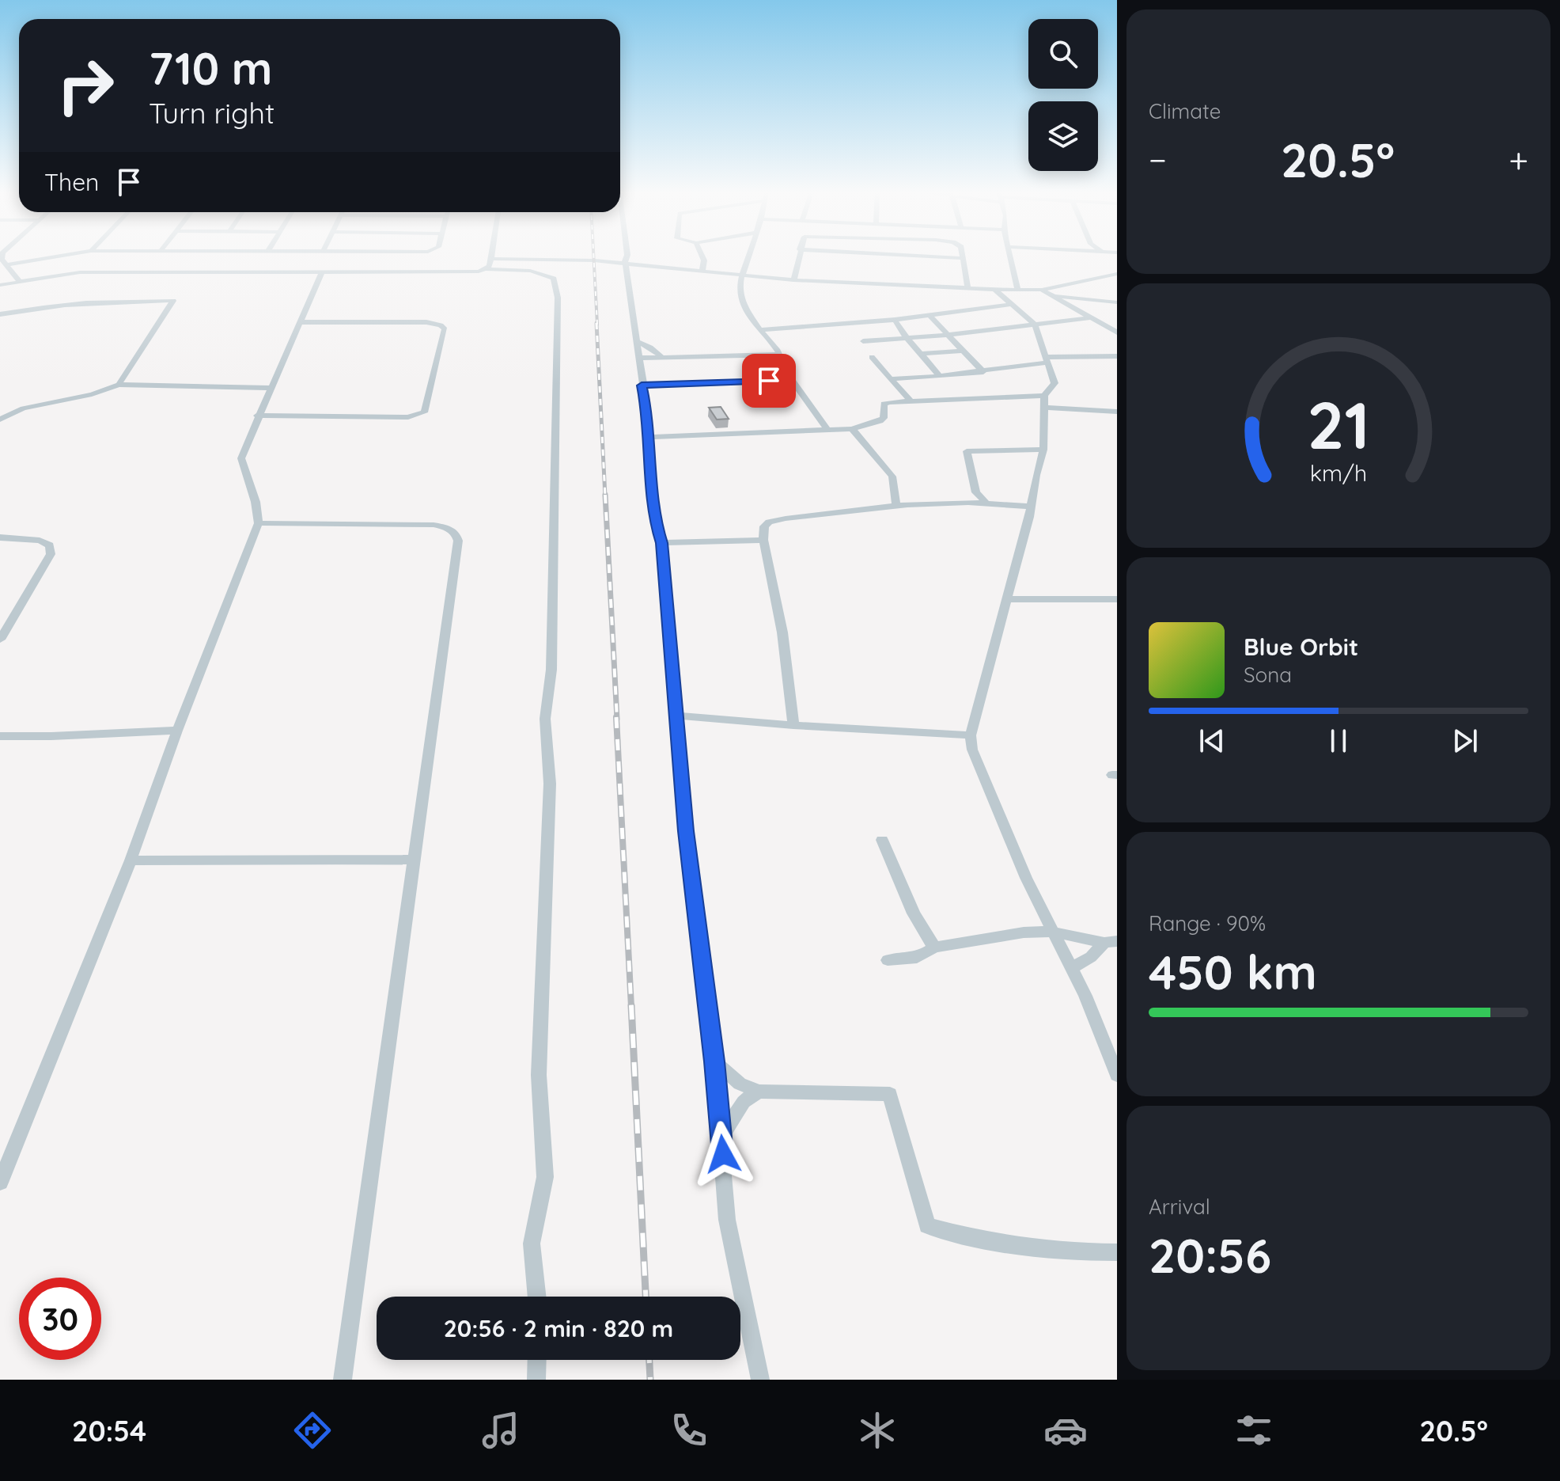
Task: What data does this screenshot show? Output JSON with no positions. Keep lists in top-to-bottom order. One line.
{"page":{"tile":["Climate",["Range · 90%","450 km"],["Arrival","20:56"]],"turn":["710 m","Turn right"],"heat":["−","20.5°","+"],"then":"Then","song":["Blue Orbit","Sona"],"limit":"30","trip":"20:56 · 2 min · 820 m","tabs":["20:54","20.5°"],"gauge":["21","km/h"]}}
